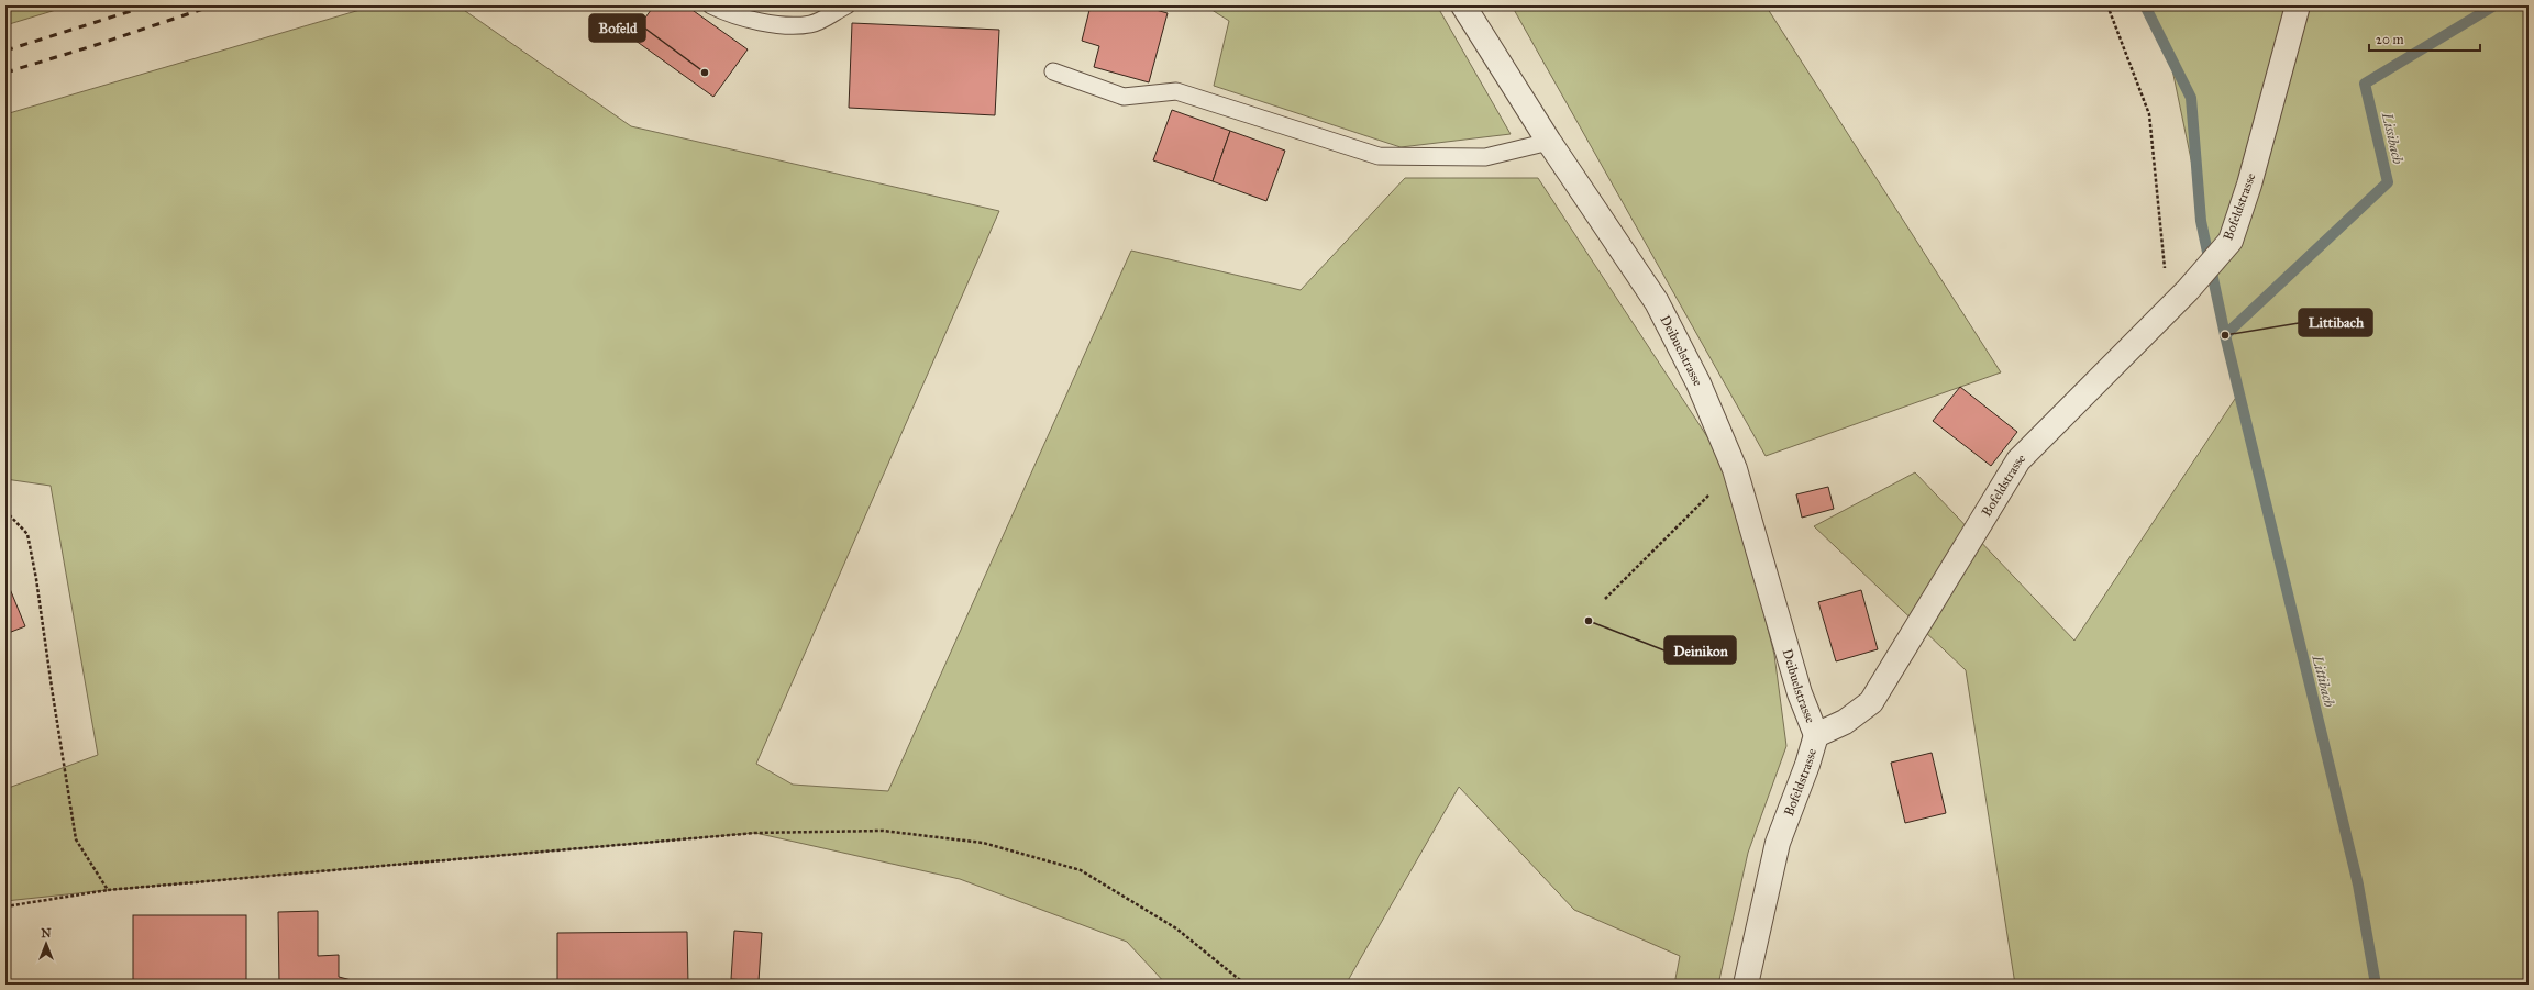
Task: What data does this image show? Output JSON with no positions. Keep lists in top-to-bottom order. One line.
{"streets":{"street":["Bofeldstrasse","Deibuelstrasse"]},"crossings":[["Bofeldstrasse","Deibuelstrasse"]],"water":["Lissibach","Littibach"],"places":["Bofeld","Littibach","Deinikon"],"scale_bar":"20 m","north":"top"}
